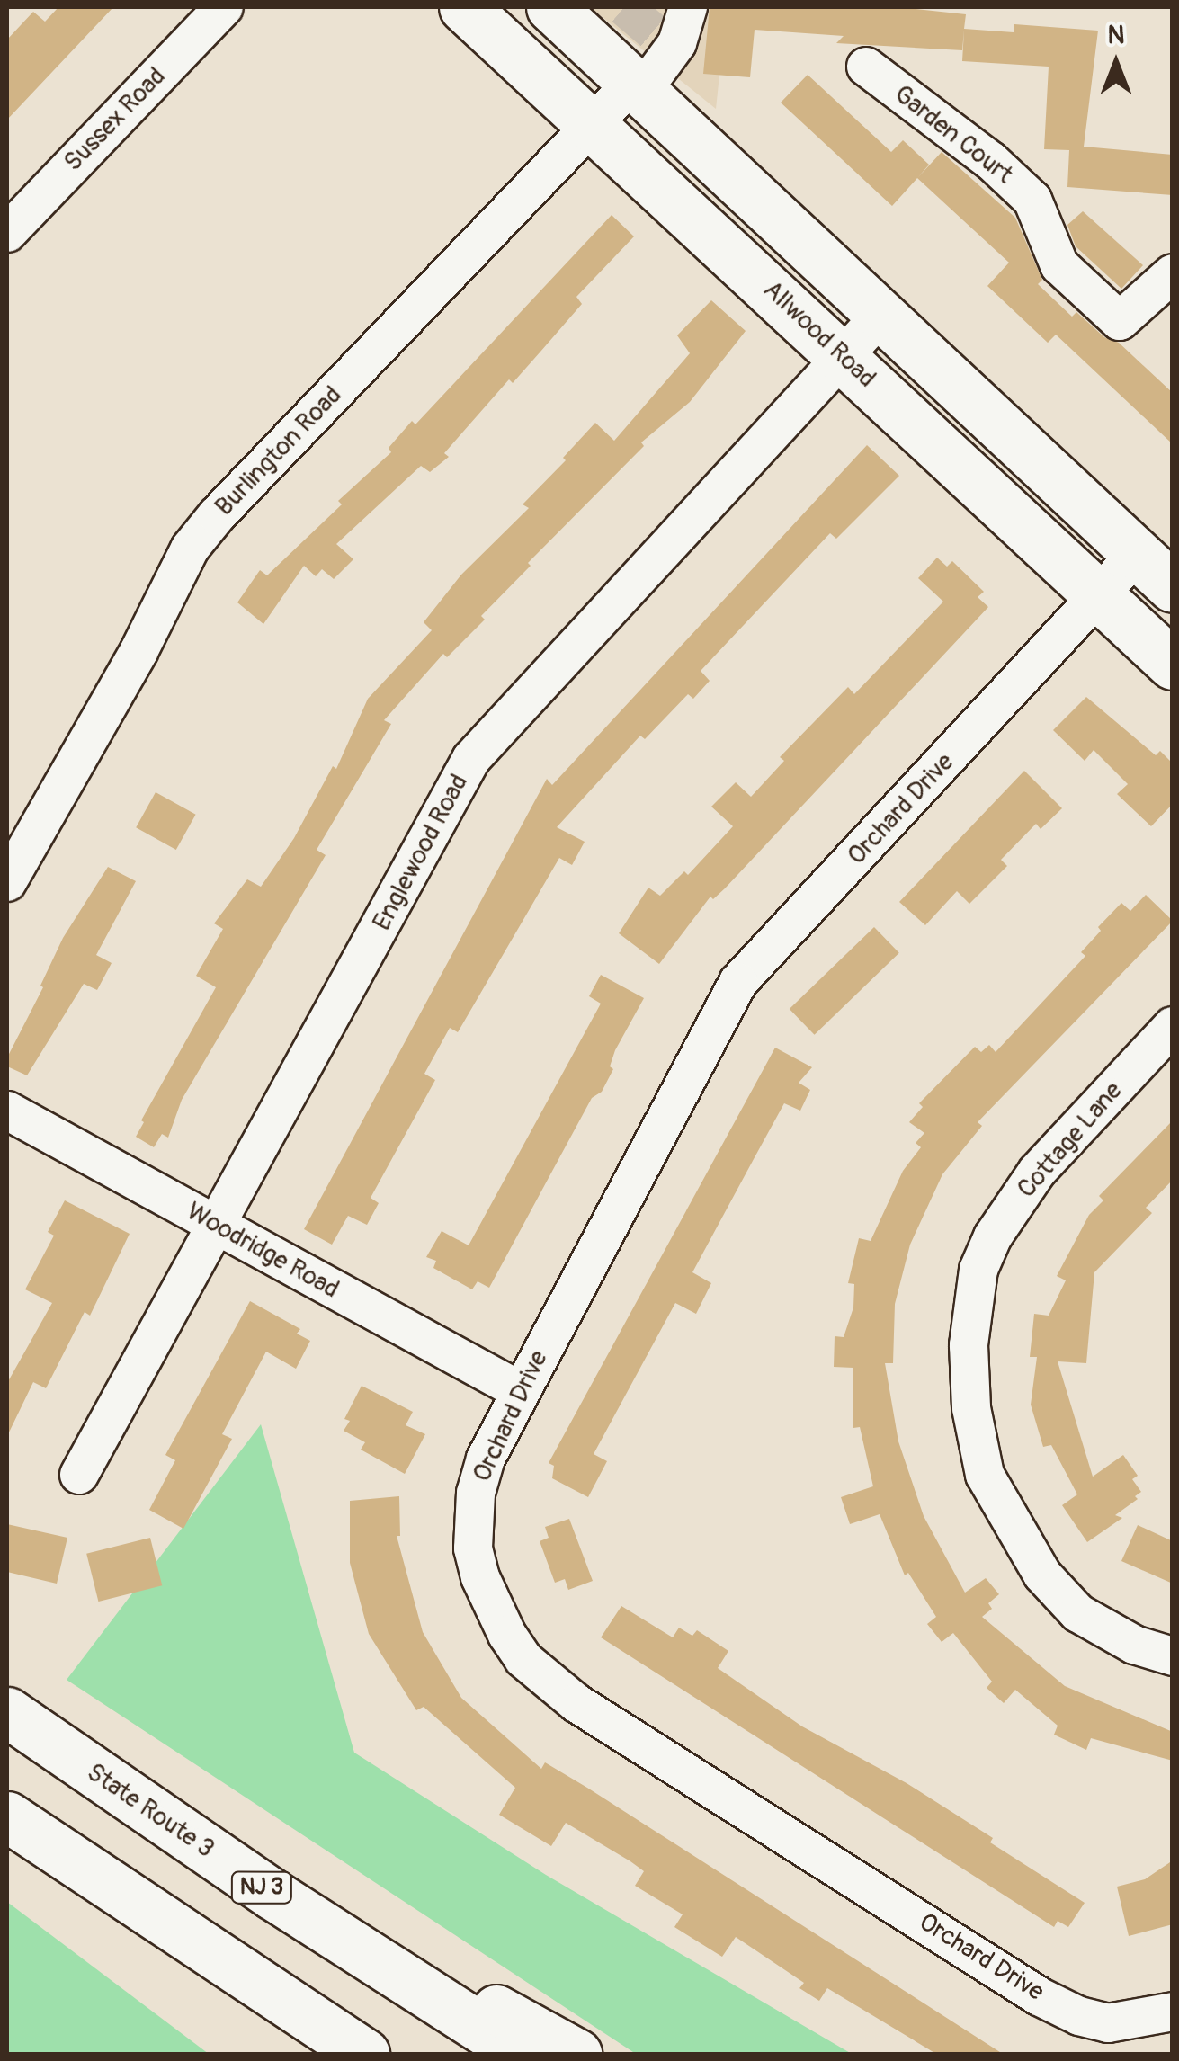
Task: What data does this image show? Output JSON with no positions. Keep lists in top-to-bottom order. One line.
{"streets":{"main road":["Allwood Road","State Route 3","NJ 3"],"street":["Sussex Road","Garden Court","Burlington Road","Orchard Drive","Englewood Road","Cottage Lane","Woodridge Road"]},"crossings":[["Allwood Road","Burlington Road"],["Allwood Road","Orchard Drive"],["Allwood Road","Englewood Road"],["Orchard Drive","Woodridge Road"],["Englewood Road","Woodridge Road"]],"north":"top"}
